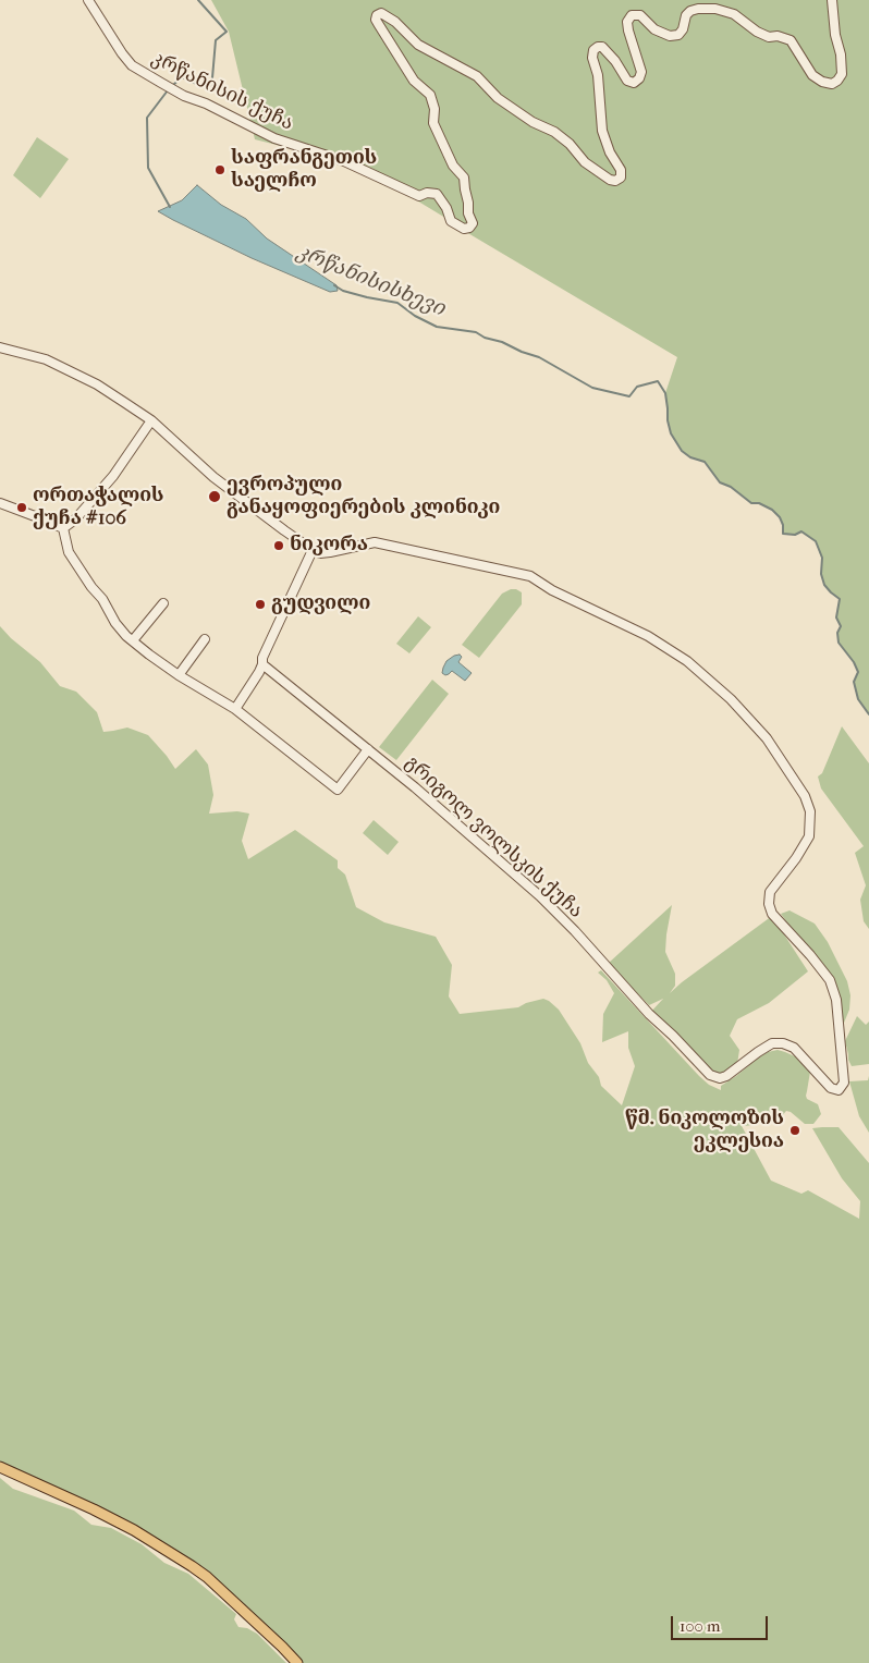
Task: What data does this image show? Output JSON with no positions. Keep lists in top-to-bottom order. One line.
{"streets":{"street":["კრწანისის ქუჩა","გრიგოლ ვოლსკის ქუჩა"]},"water":["კრწანისისხევი"],"places":["საფრანგეთის საელჩო","ევროპული განაყოფიერების კლინიკი","ორთაჭალის ქუჩა #106","ნიკორა","გუდვილი","წმ. ნიკოლოზის ეკლესია"],"scale_bar":"100 m"}
